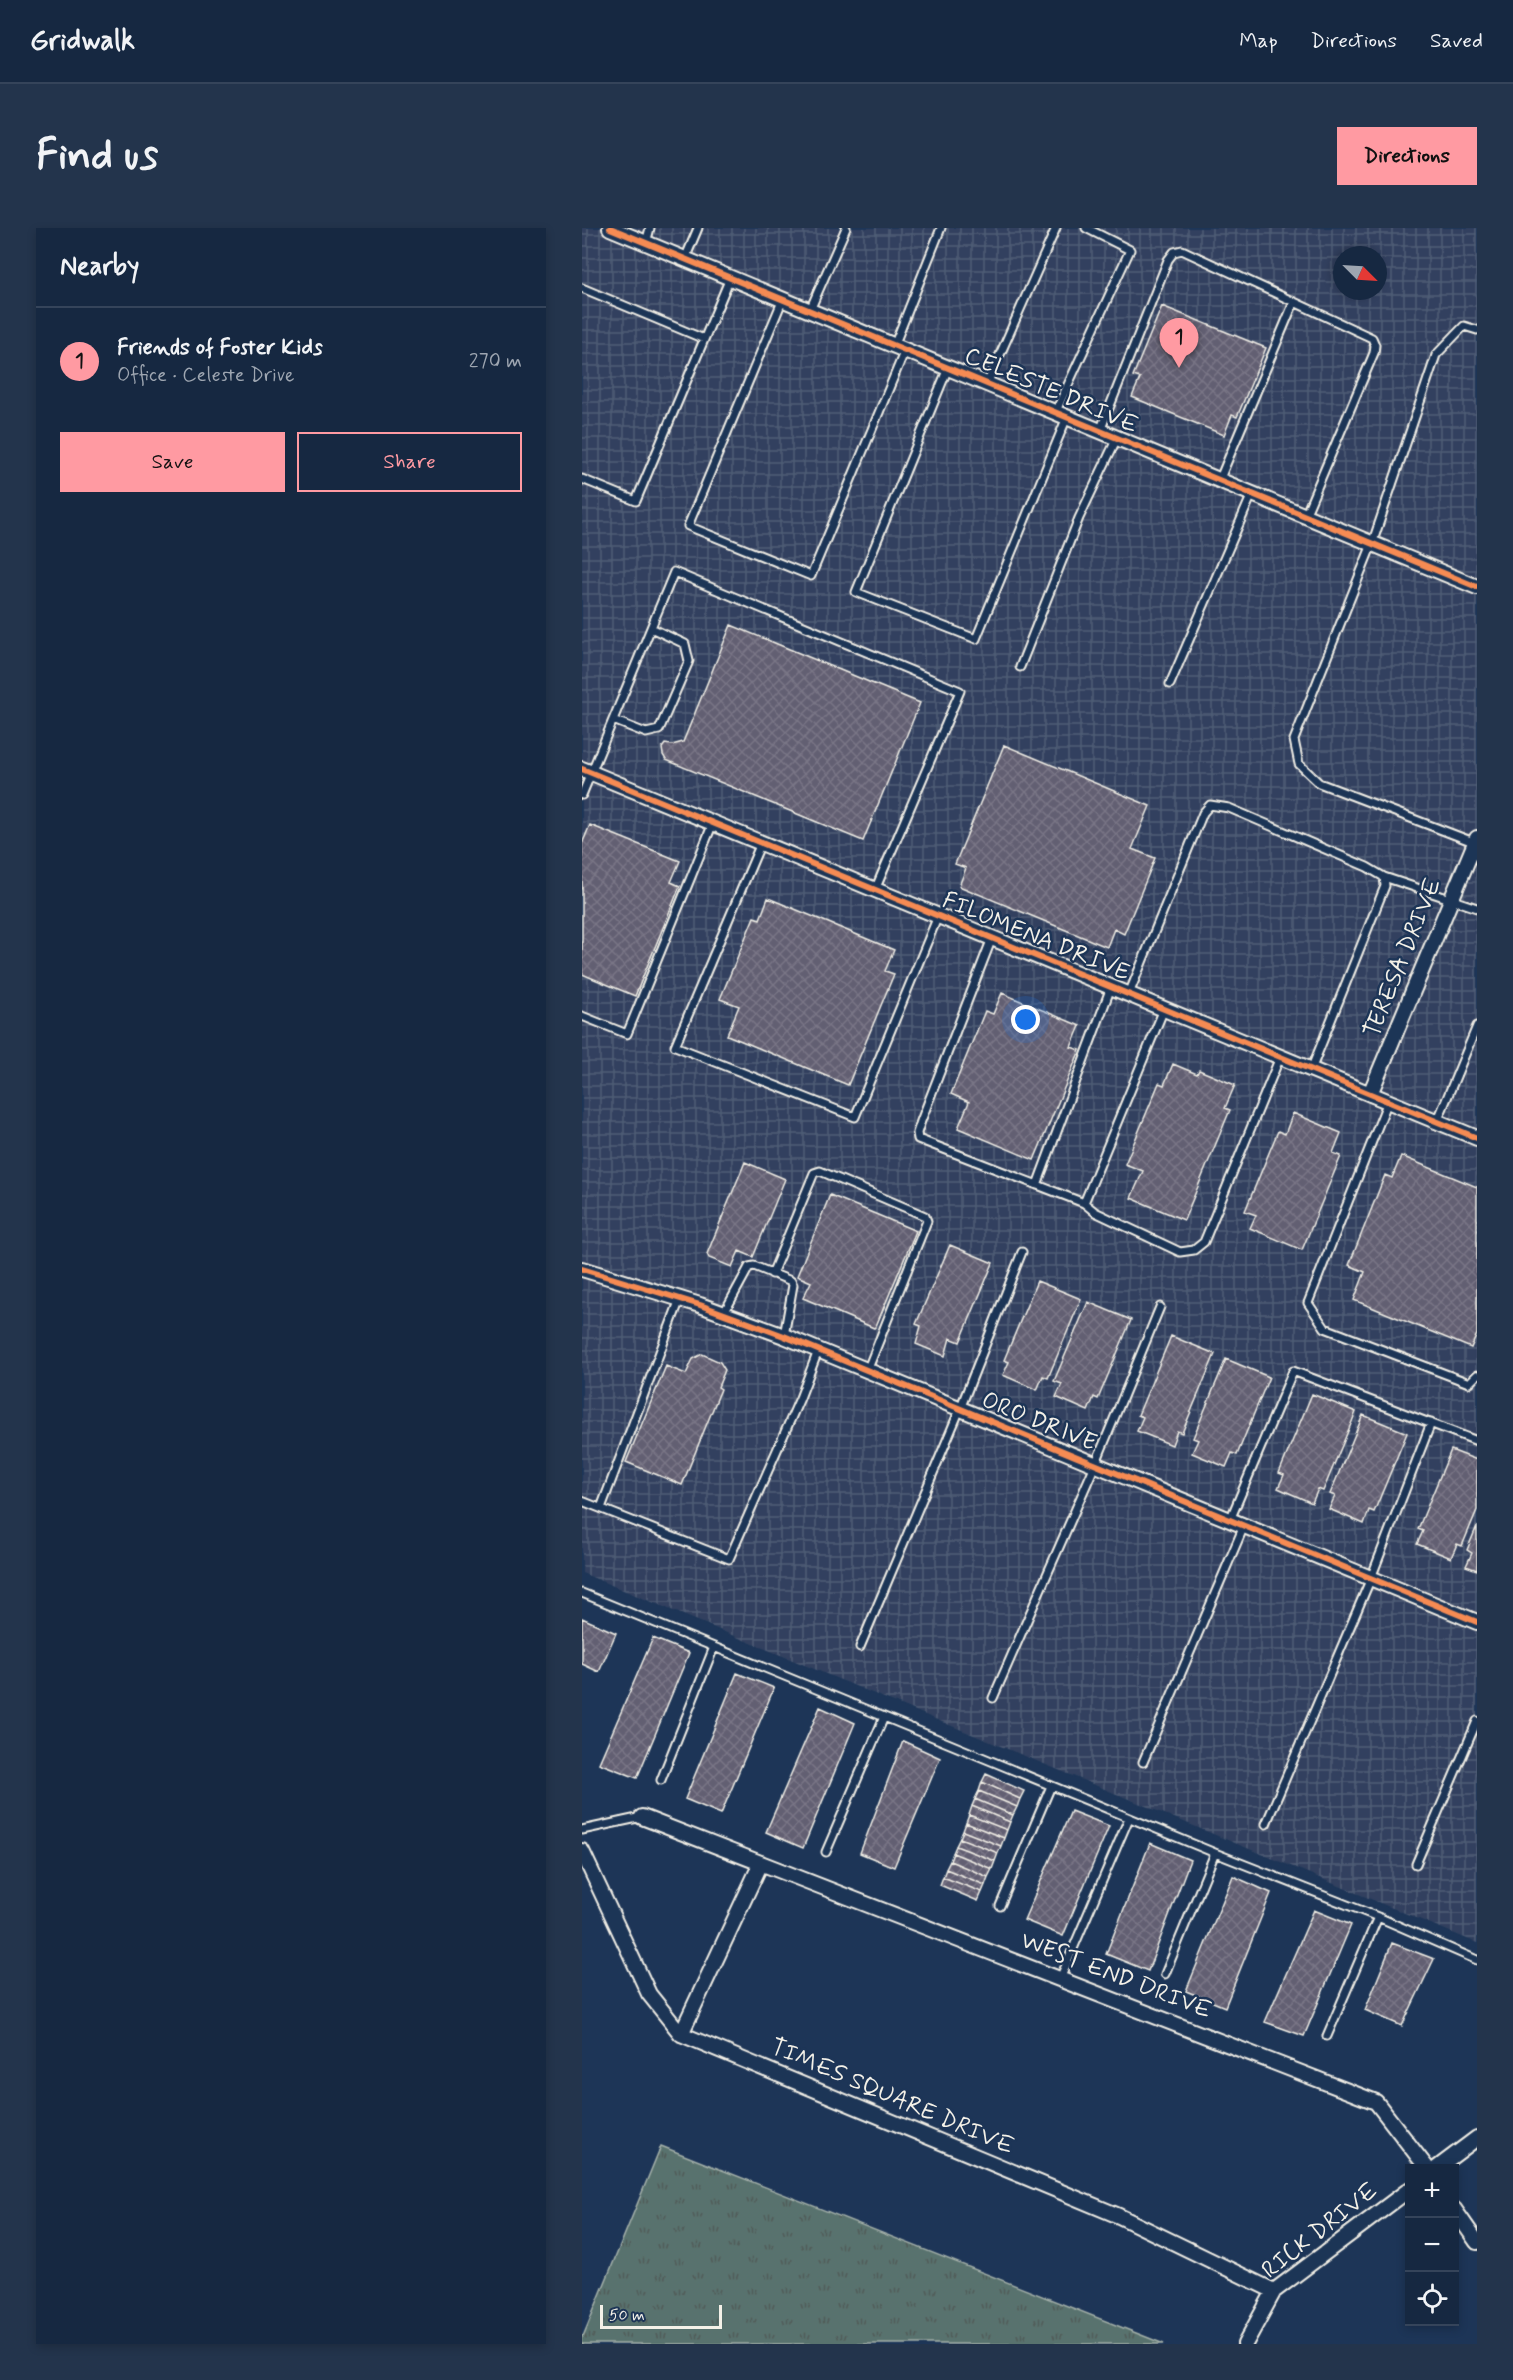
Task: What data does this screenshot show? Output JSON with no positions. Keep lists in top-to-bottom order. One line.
{"streets":{"street":["CELESTE DRIVE","FILOMENA DRIVE","TERESA DRIVE","ORO DRIVE","WEST END DRIVE","TIMES SQUARE DRIVE","RICK DRIVE"]},"crossings":[["FILOMENA DRIVE","TERESA DRIVE"],["TIMES SQUARE DRIVE","RICK DRIVE"]],"scale_bar":"50 m","north":"bottom right","page":{"header":"Gridwalk","nav":["Map","Directions","Saved"],"buttons":["Directions",["Save","Share"]],"title":"Find us","heading":"Nearby","list":[{"mark":"1","name":"Friends of Foster Kids","note":"Office · Celeste Drive","value":"270 m"}],"pins":"1","map_buttons":["+","−"],"scale":"50 m"}}
